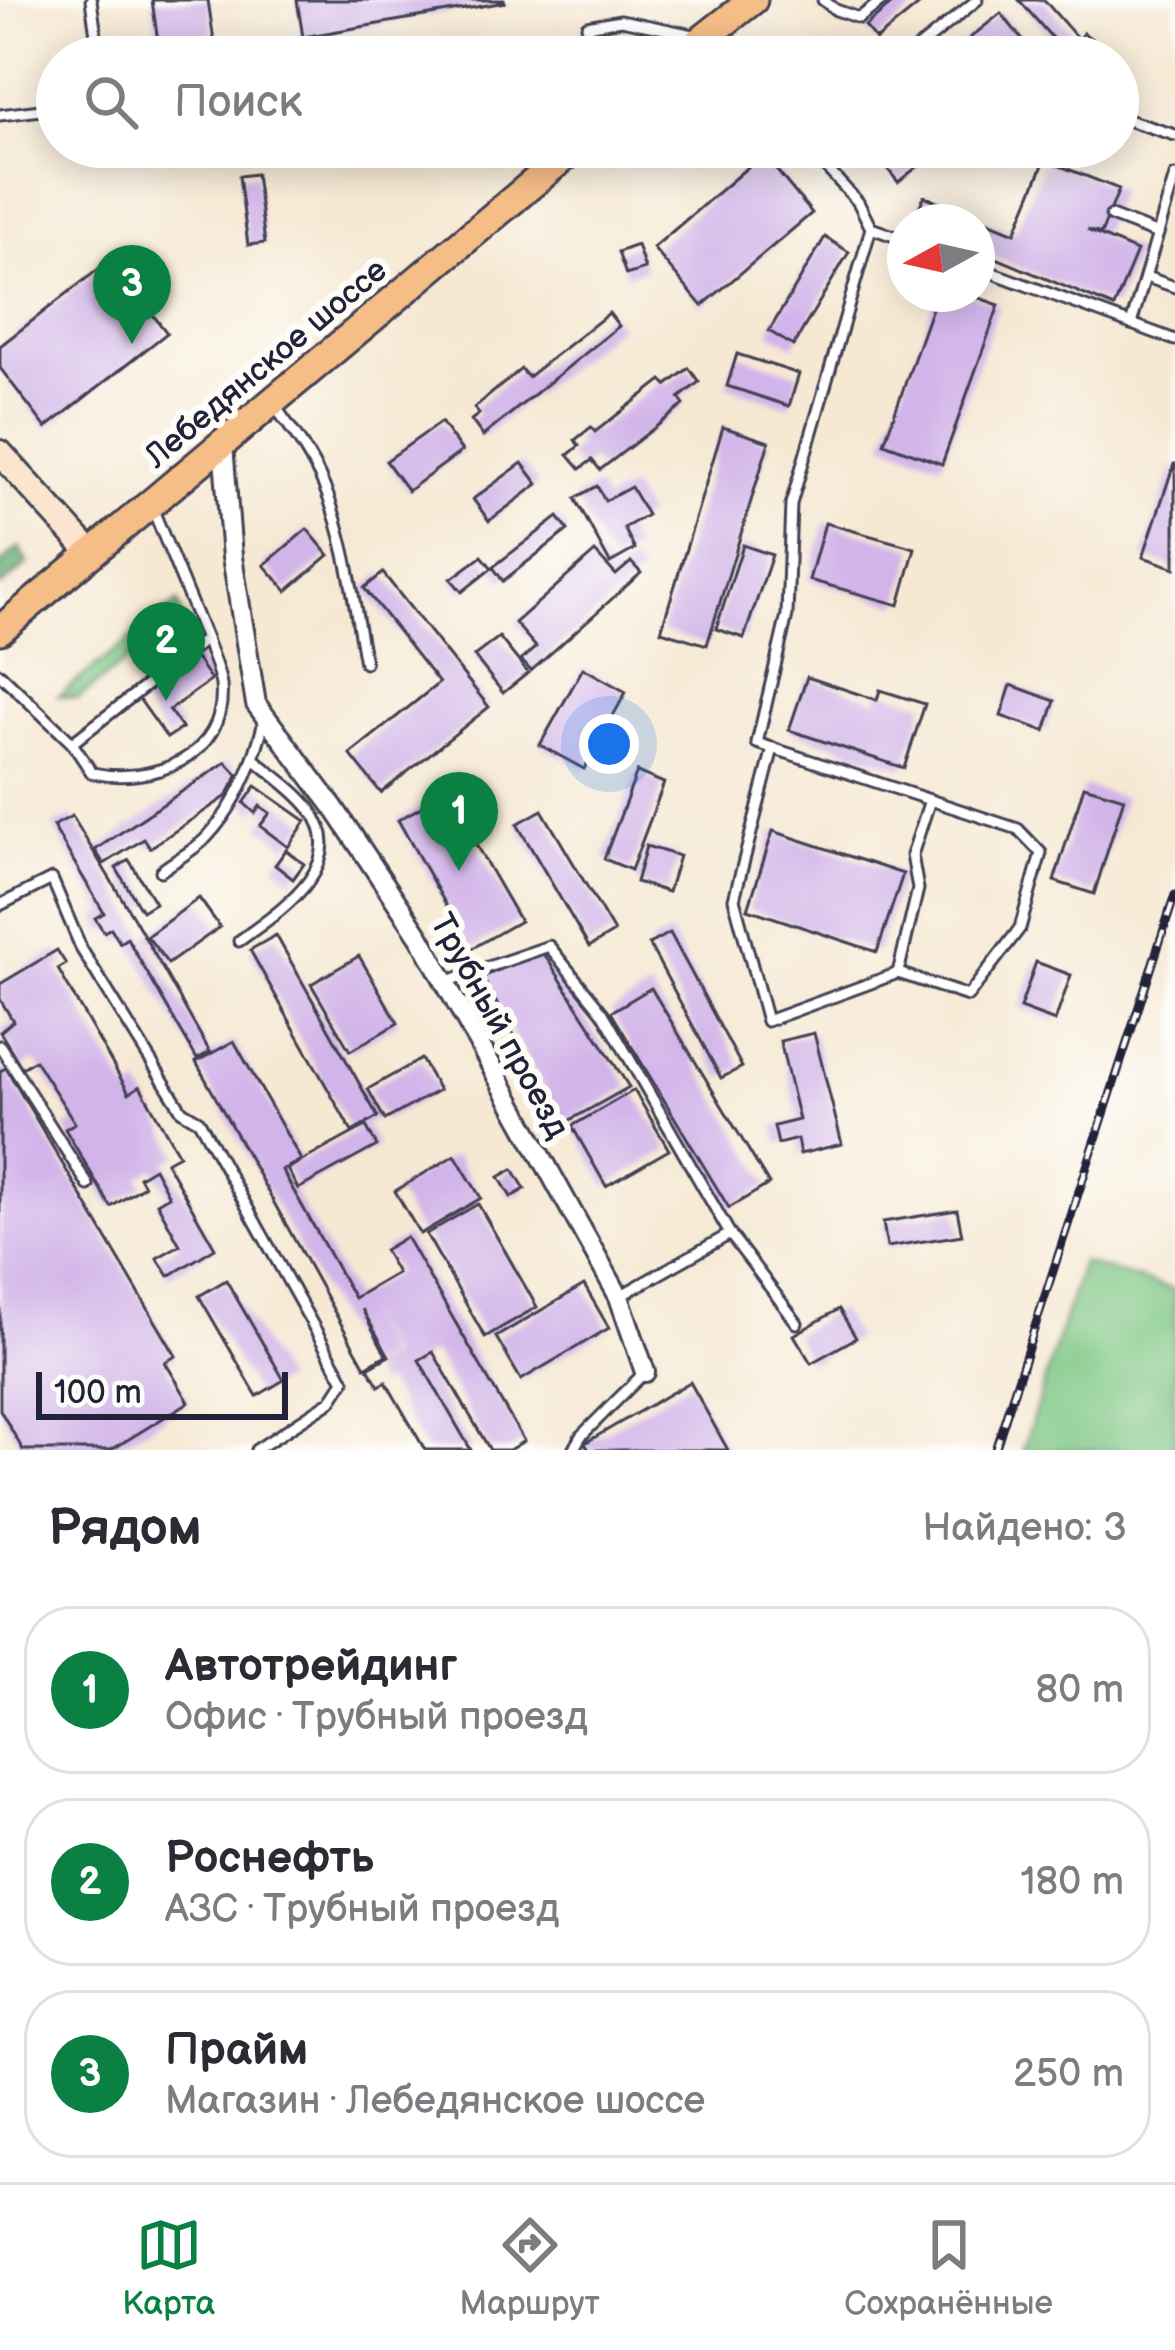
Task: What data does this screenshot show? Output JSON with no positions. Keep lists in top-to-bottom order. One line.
{"streets":{"main road":["Лебедянское шоссе"],"street":["Трубный проезд"]},"crossings":[["Лебедянское шоссе","Трубный проезд"]],"scale_bar":"100 m","north":"left","page":{"search":"Поиск","pins":["3","2","1"],"scale":"100 m","heading":["Рядом","Найдено: 3"],"list":[{"mark":"1","name":"Автотрейдинг","note":"Офис · Трубный проезд","value":"80 m"},{"mark":"2","name":"Роснефть","note":"АЗС · Трубный проезд","value":"180 m"},{"mark":"3","name":"Прайм","note":"Магазин · Лебедянское шоссе","value":"250 m"}],"nav":["Карта","Маршрут","Сохранённые"]}}
